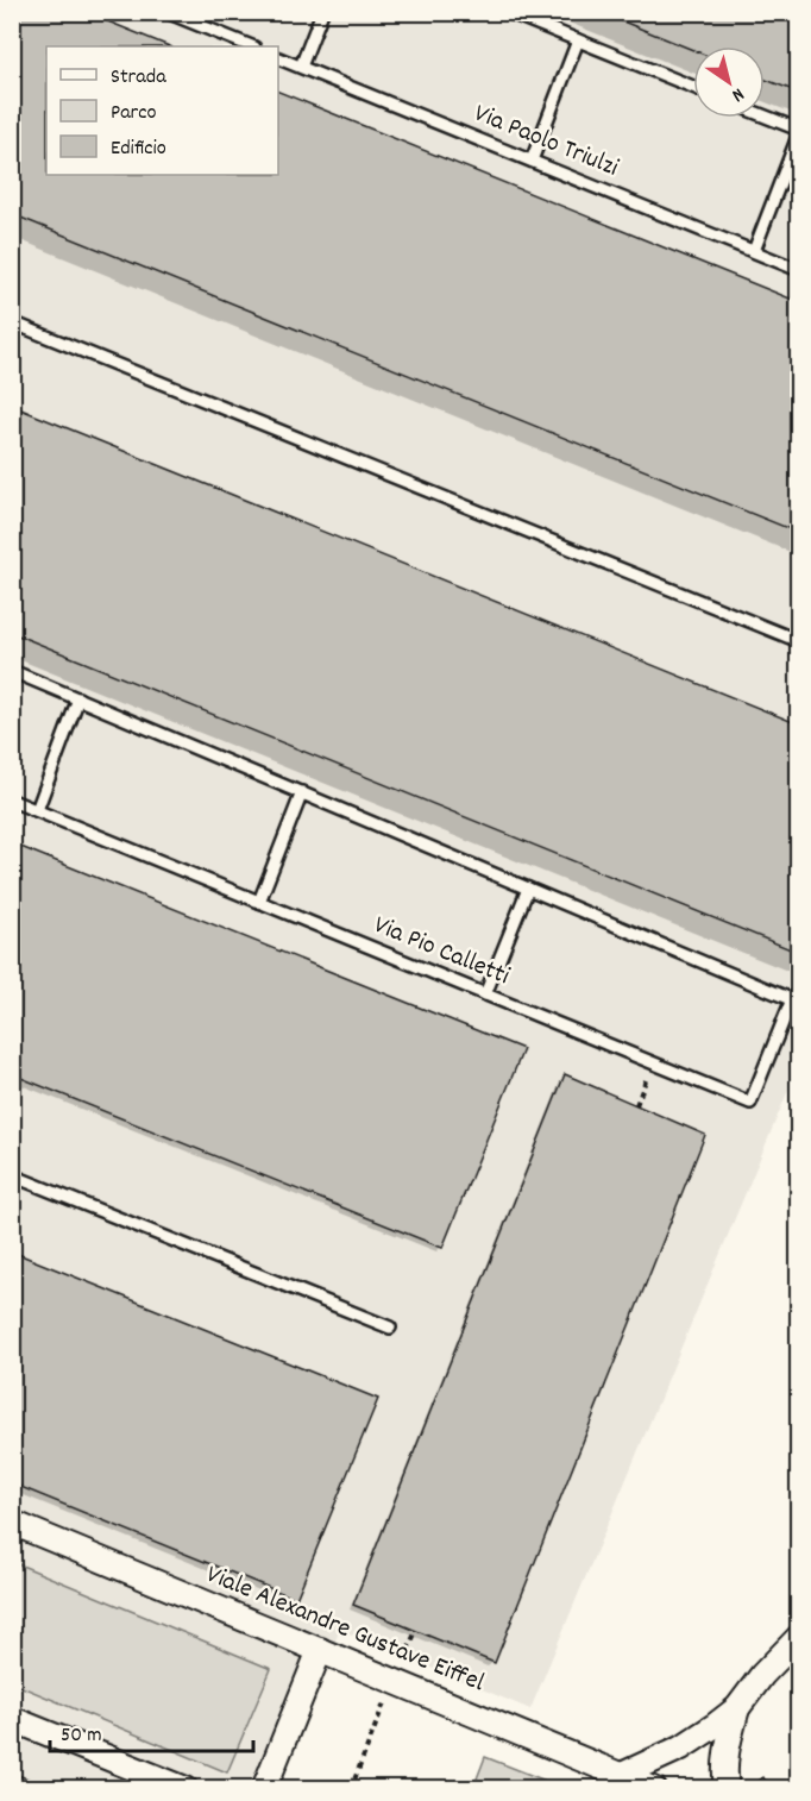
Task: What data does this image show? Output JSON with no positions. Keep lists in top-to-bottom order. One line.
{"streets":{"street":["Viale Alexandre Gustave Eiffel"],"lane":["Via Paolo Triulzi","Via Pio Calletti"]},"legend":["Strada","Parco","Edificio"],"scale_bar":"50 m","north":"bottom right"}
